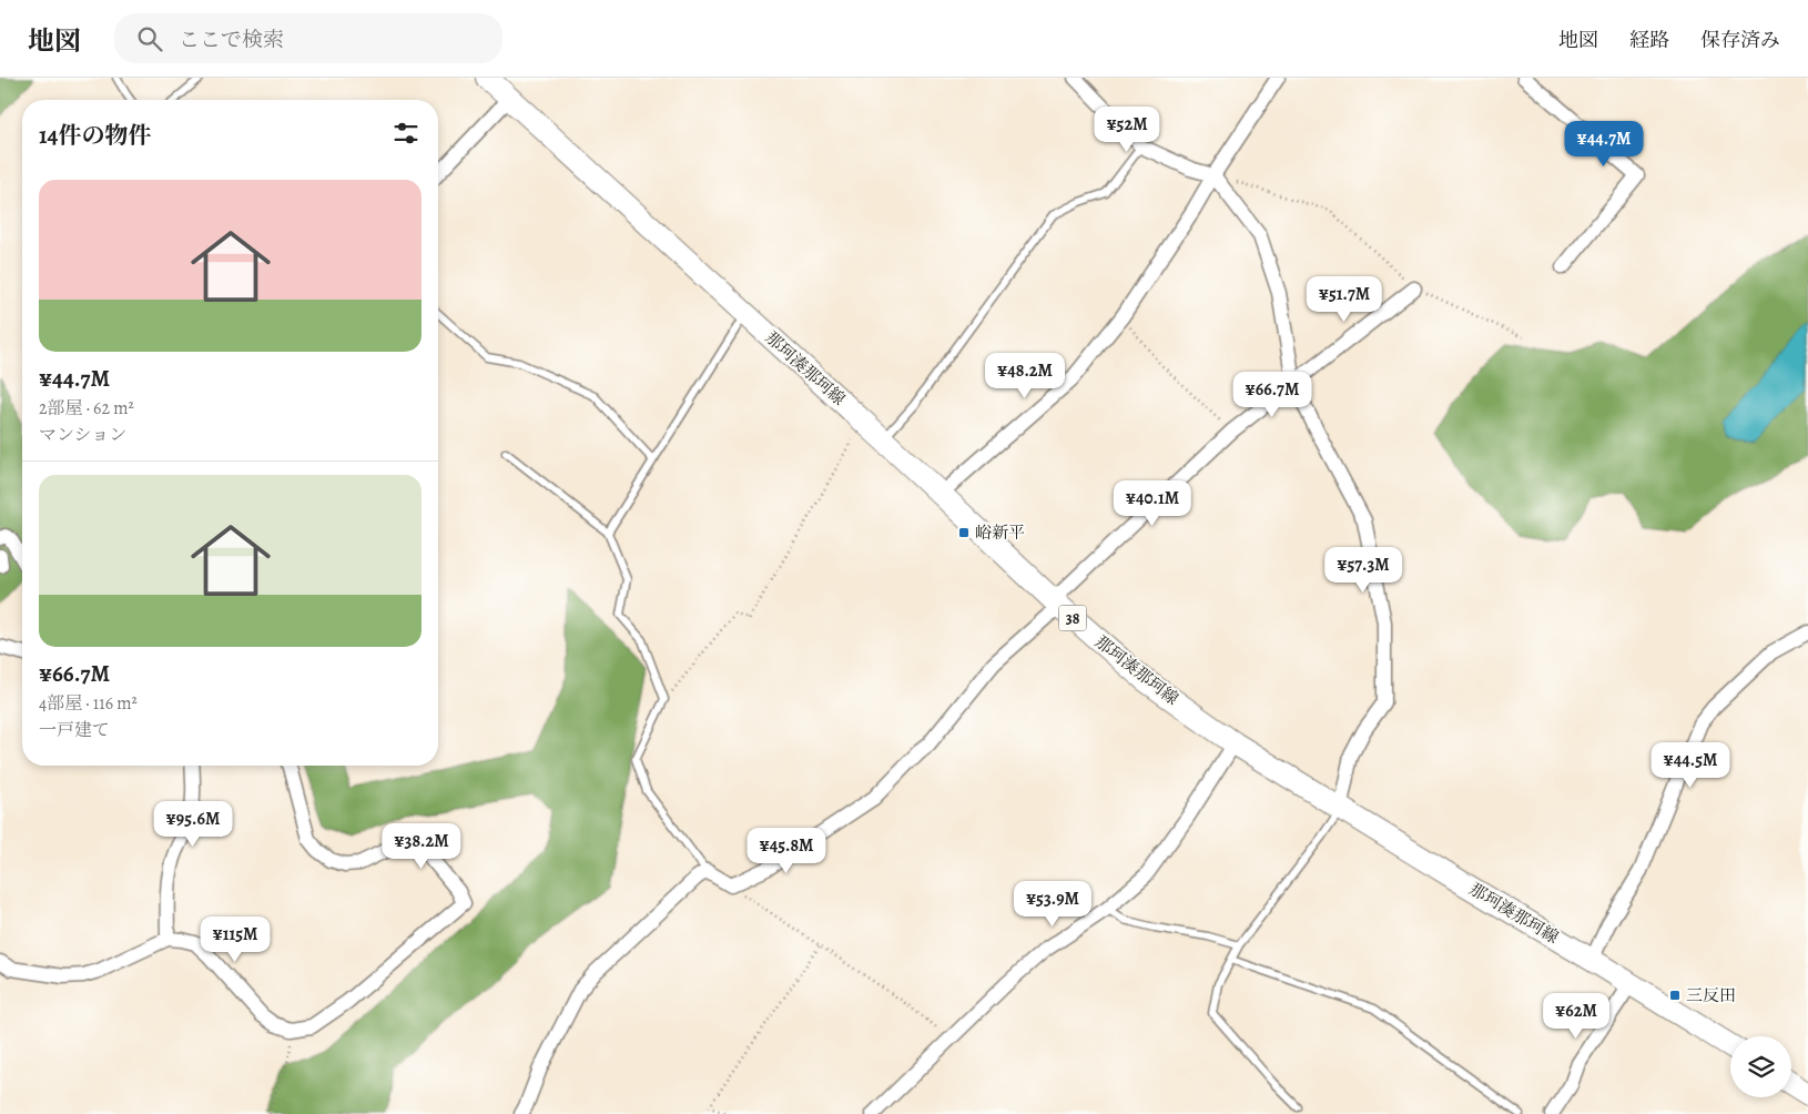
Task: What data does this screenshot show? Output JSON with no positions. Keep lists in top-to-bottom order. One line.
{"streets":{"main road":["那珂湊那珂線","38"]},"places":{"transit":["峪新平","三反田"]},"page":{"header":"地図","search":"ここで検索","nav":["地図","経路","保存済み"],"heading":"14件の物件","price":["¥52M","¥44.7M","¥51.7M","¥48.2M","¥66.7M","¥40.1M","¥57.3M","¥44.5M","¥95.6M","¥38.2M","¥45.8M","¥53.9M","¥115M","¥62M"],"list":[{"name":"¥44.7M","note":"2部屋 · 62 m² · マンション"},{"name":"¥66.7M","note":"4部屋 · 116 m² · 一戸建て"}]}}
